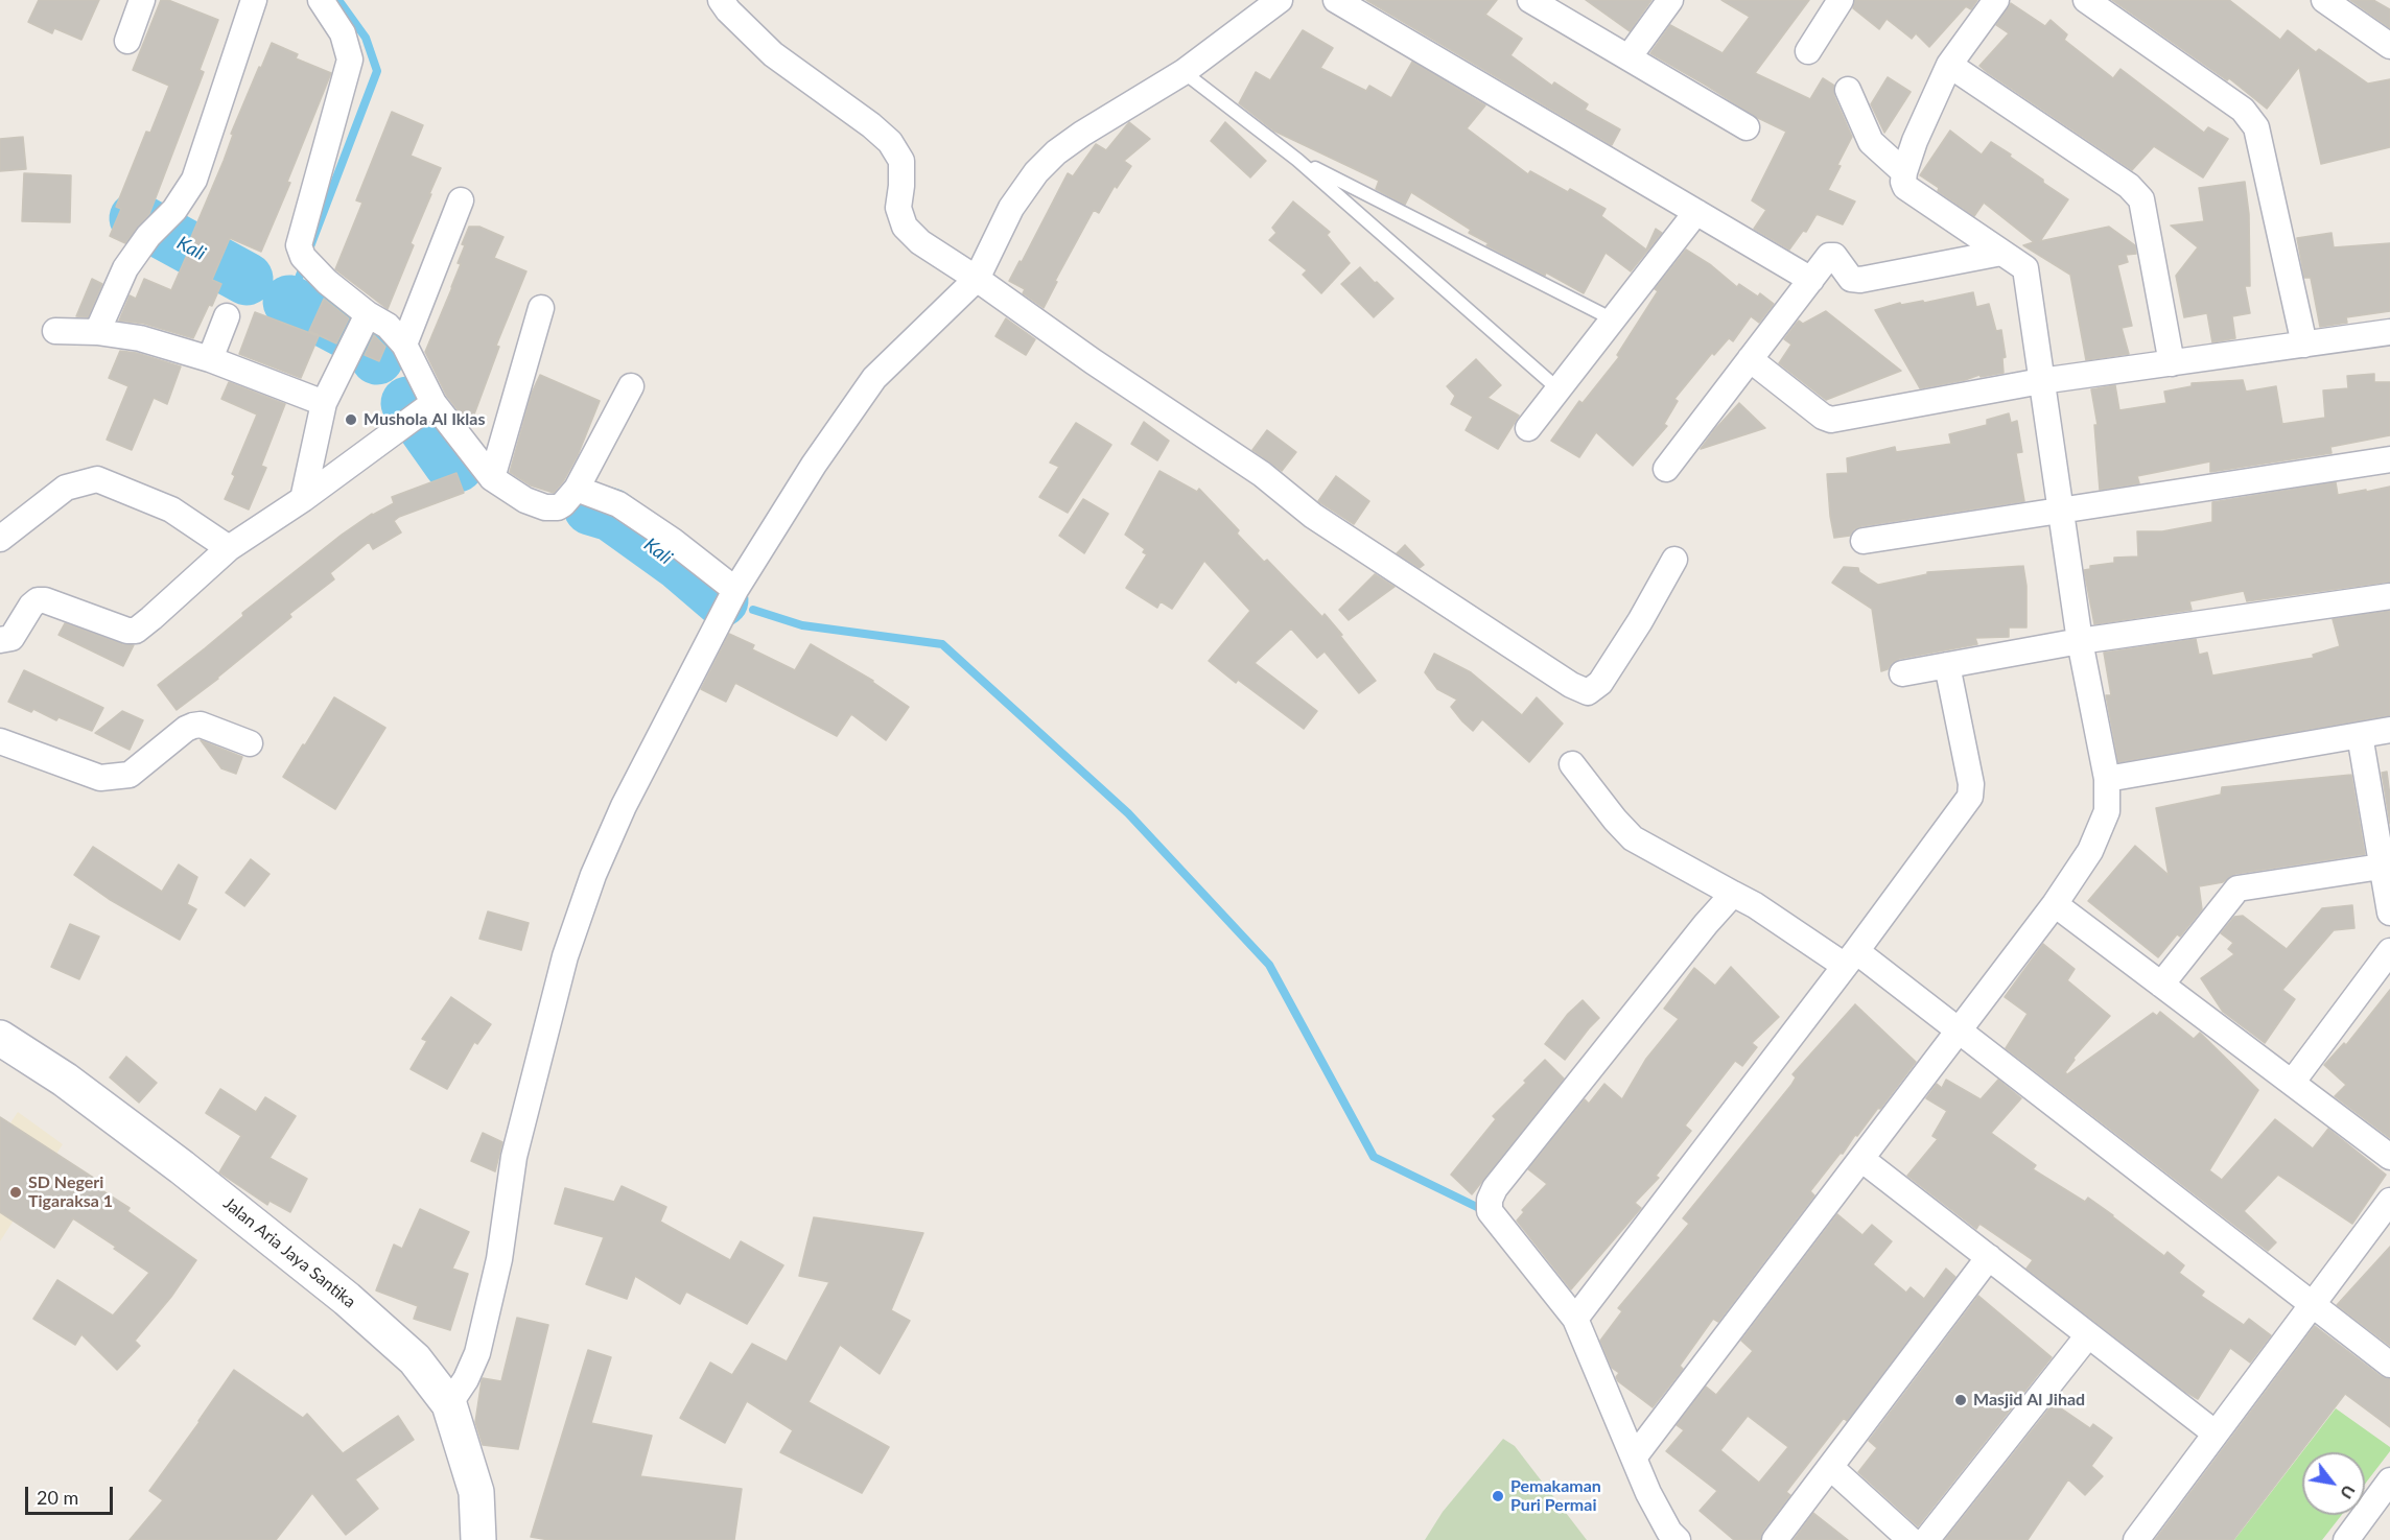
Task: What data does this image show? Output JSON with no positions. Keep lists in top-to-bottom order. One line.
{"streets":{"street":["Jalan Aria Jaya Santika"]},"water":["Kali"],"places":["Mushola Al Iklas","SD Negeri Tigaraksa 1","Masjid Al Jihad","Pemakaman Puri Permai"],"scale_bar":"20 m","north":"bottom right"}
